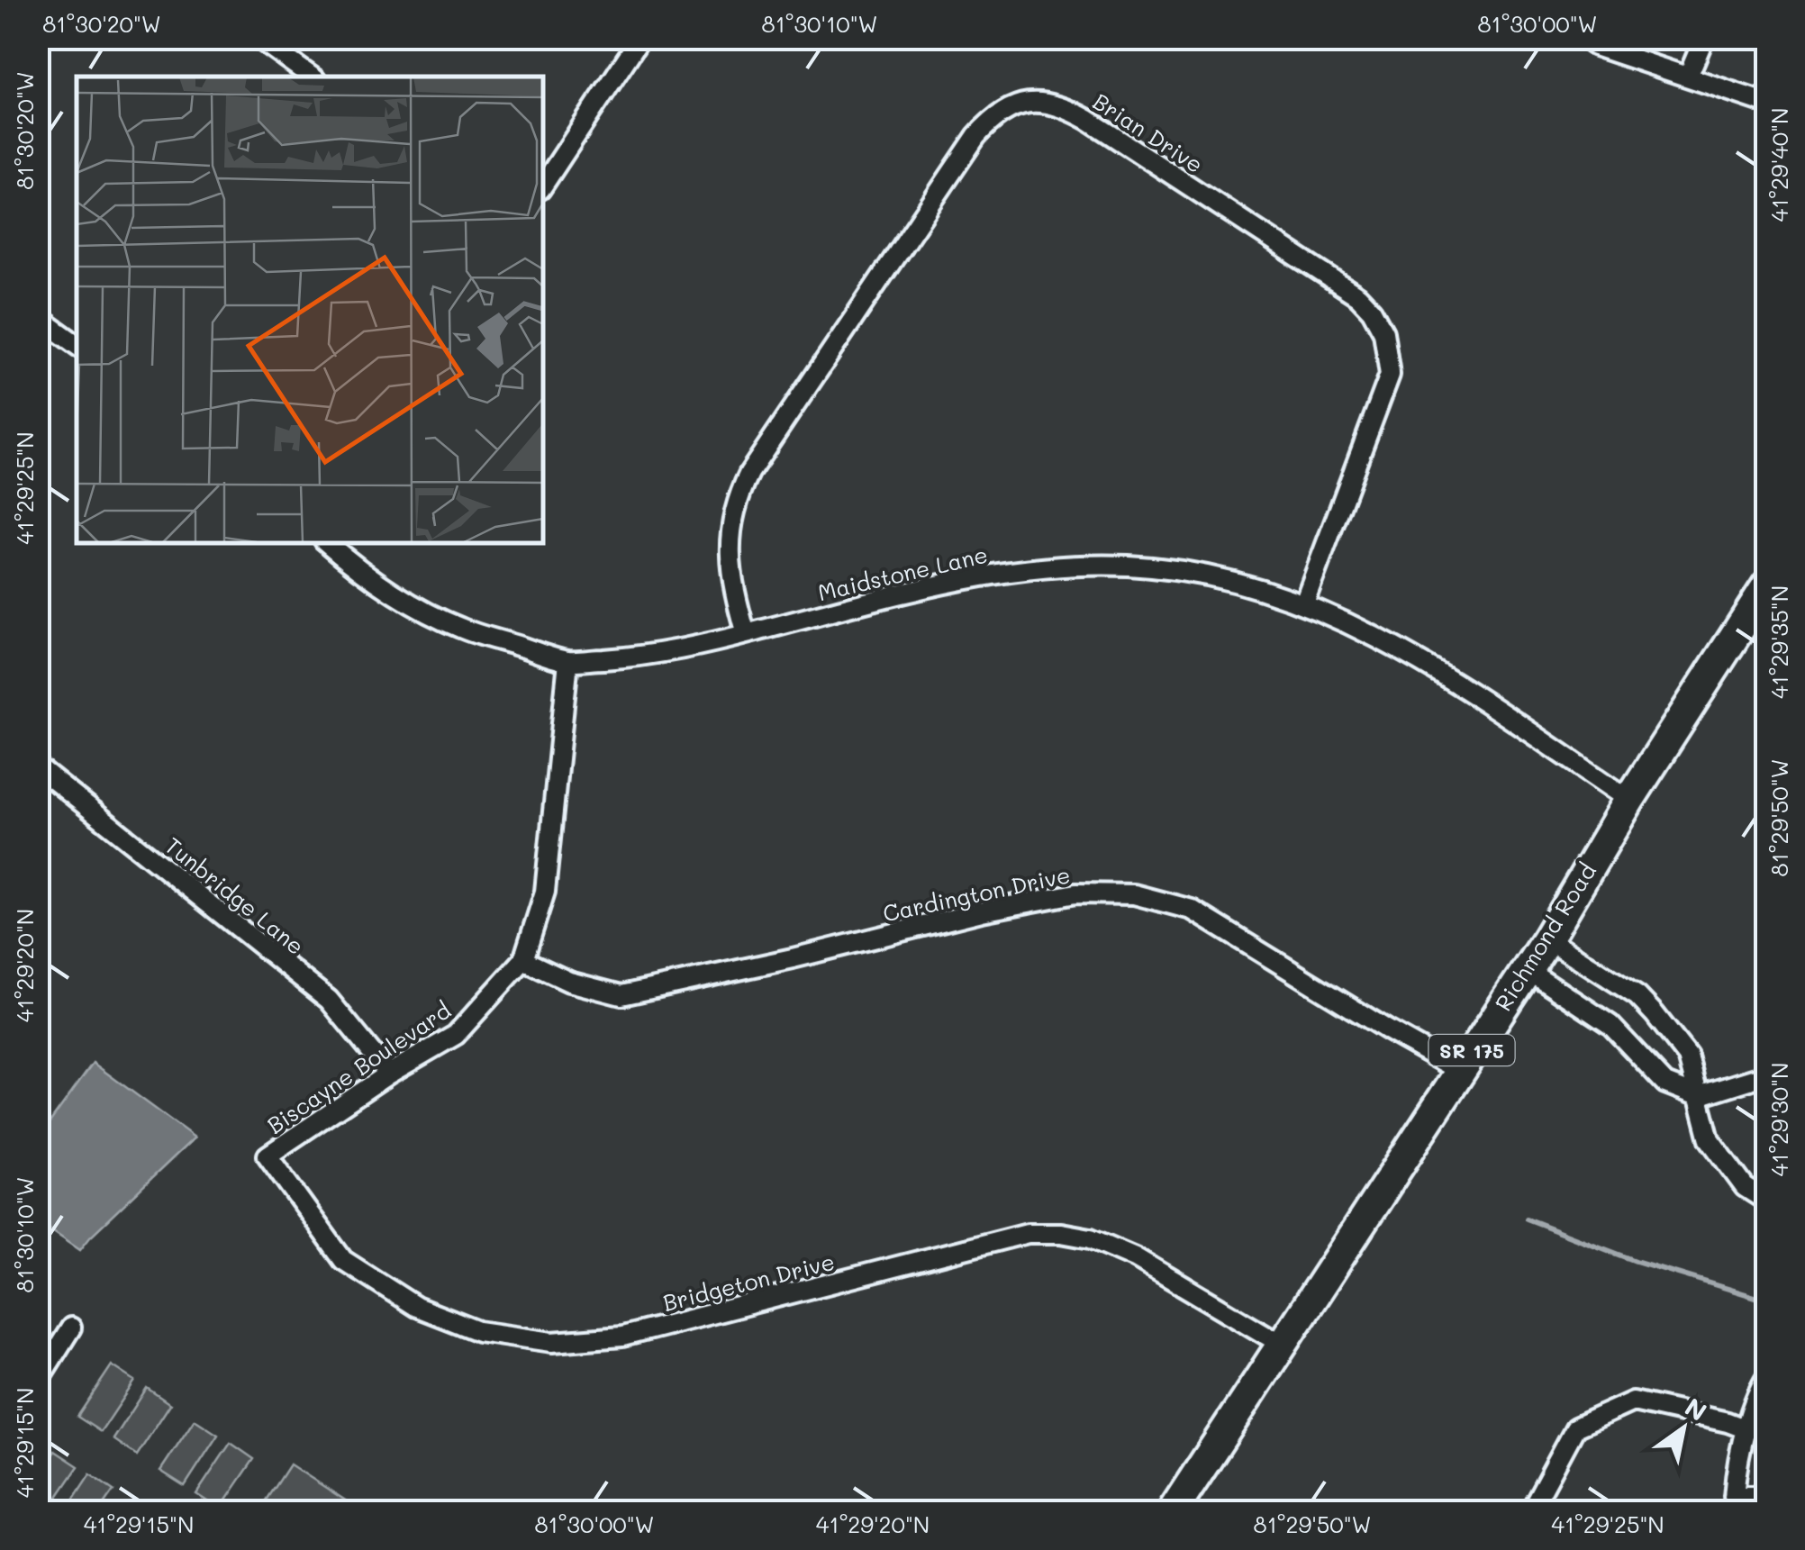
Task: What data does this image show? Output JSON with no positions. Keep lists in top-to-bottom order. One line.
{"streets":{"main road":["Richmond Road","SR 175"],"street":["Brian Drive","Maidstone Lane","Cardington Drive","Tunbridge Lane","Biscayne Boulevard","Bridgeton Drive"]},"crossings":[["Brian Drive","Maidstone Lane"],["Maidstone Lane","Richmond Road"],["Maidstone Lane","Biscayne Boulevard"],["Cardington Drive","Richmond Road"],["Cardington Drive","Biscayne Boulevard"],["Tunbridge Lane","Biscayne Boulevard"],["Richmond Road","Bridgeton Drive"],["Biscayne Boulevard","Bridgeton Drive"]],"north":"top right","coordinates":["81°30'20\"W","81°30'10\"W","81°30'00\"W","41°29'40\"N","41°29'25\"N","41°29'35\"N","81°29'50\"W","41°29'20\"N","41°29'30\"N","41°29'15\"N"]}
